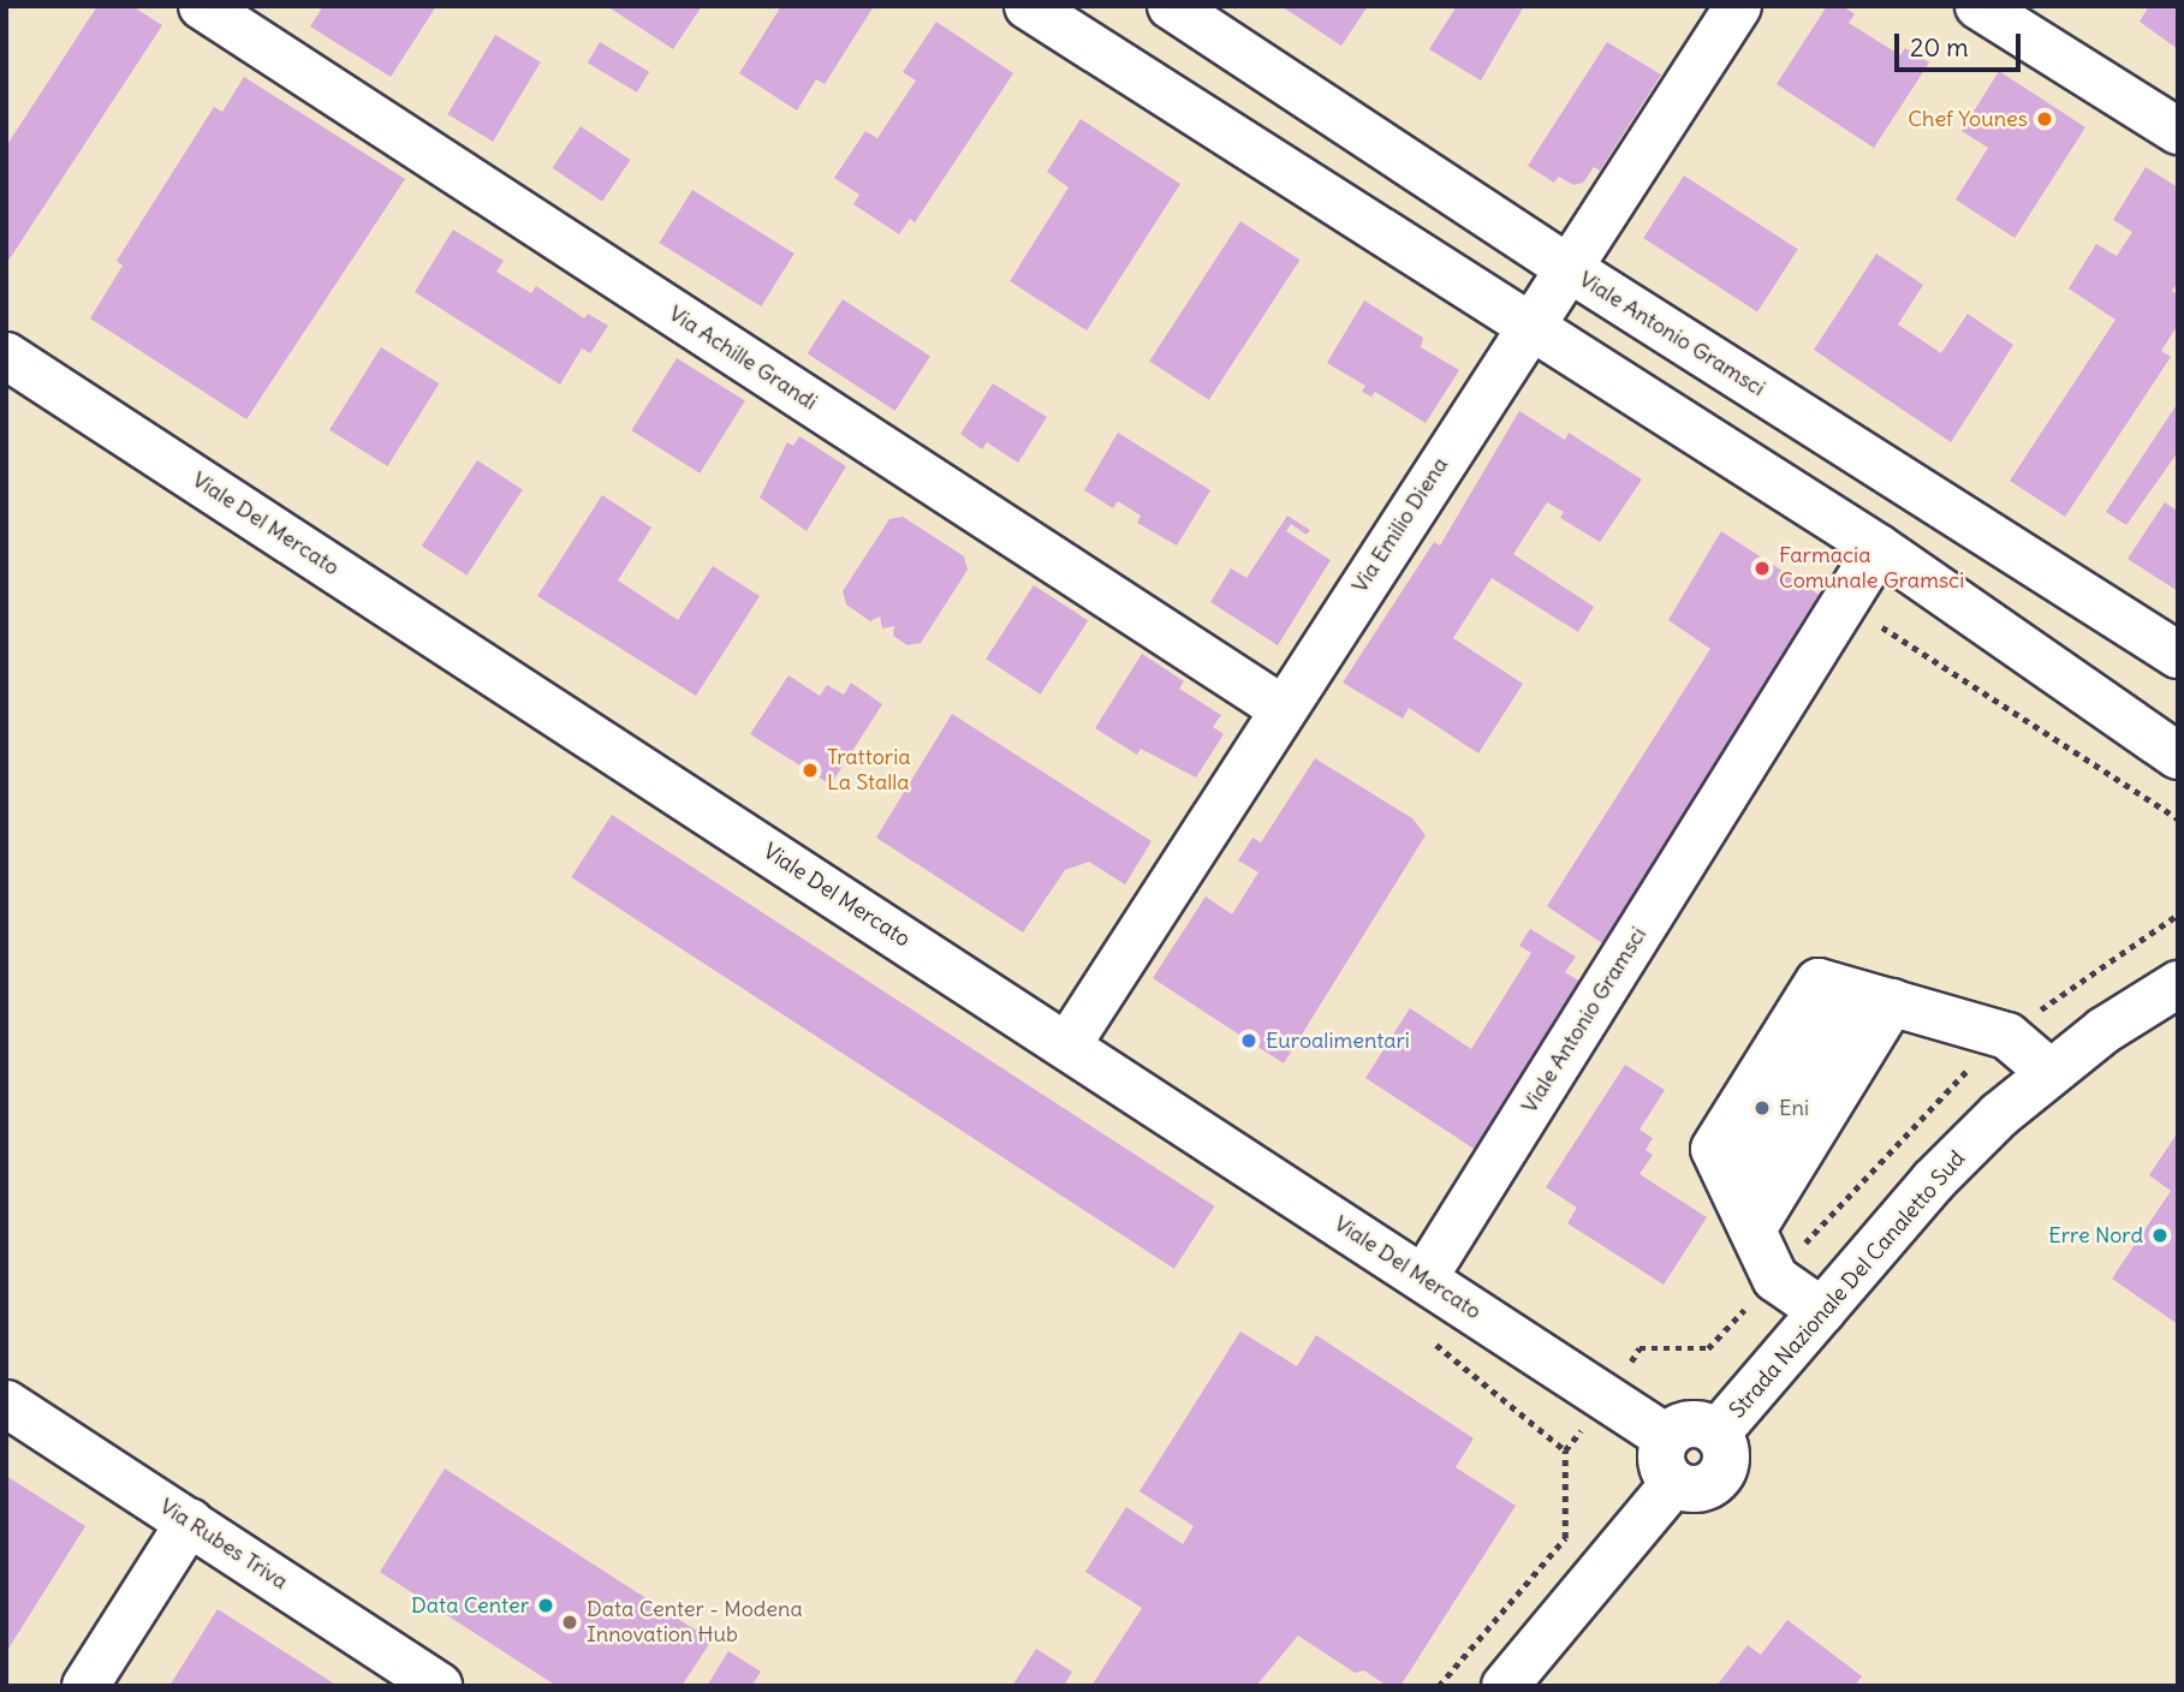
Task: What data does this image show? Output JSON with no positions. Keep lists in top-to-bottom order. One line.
{"streets":{"street":["Viale Antonio Gramsci","Via Achille Grandi","Viale Del Mercato","Via Emilio Diena","Strada Nazionale Del Canaletto Sud","Via Rubes Triva"]},"crossings":[["Viale Antonio Gramsci","Viale Del Mercato"],["Viale Antonio Gramsci","Via Emilio Diena"],["Via Achille Grandi","Via Emilio Diena"],["Viale Del Mercato","Via Emilio Diena"],["Viale Del Mercato","Strada Nazionale Del Canaletto Sud"]],"places":["Chef Younes","Farmacia Comunale Gramsci","Trattoria La Stalla","Euroalimentari","Eni","Erre Nord","Data Center","Data Center - Modena Innovation Hub"],"scale_bar":"20 m"}
